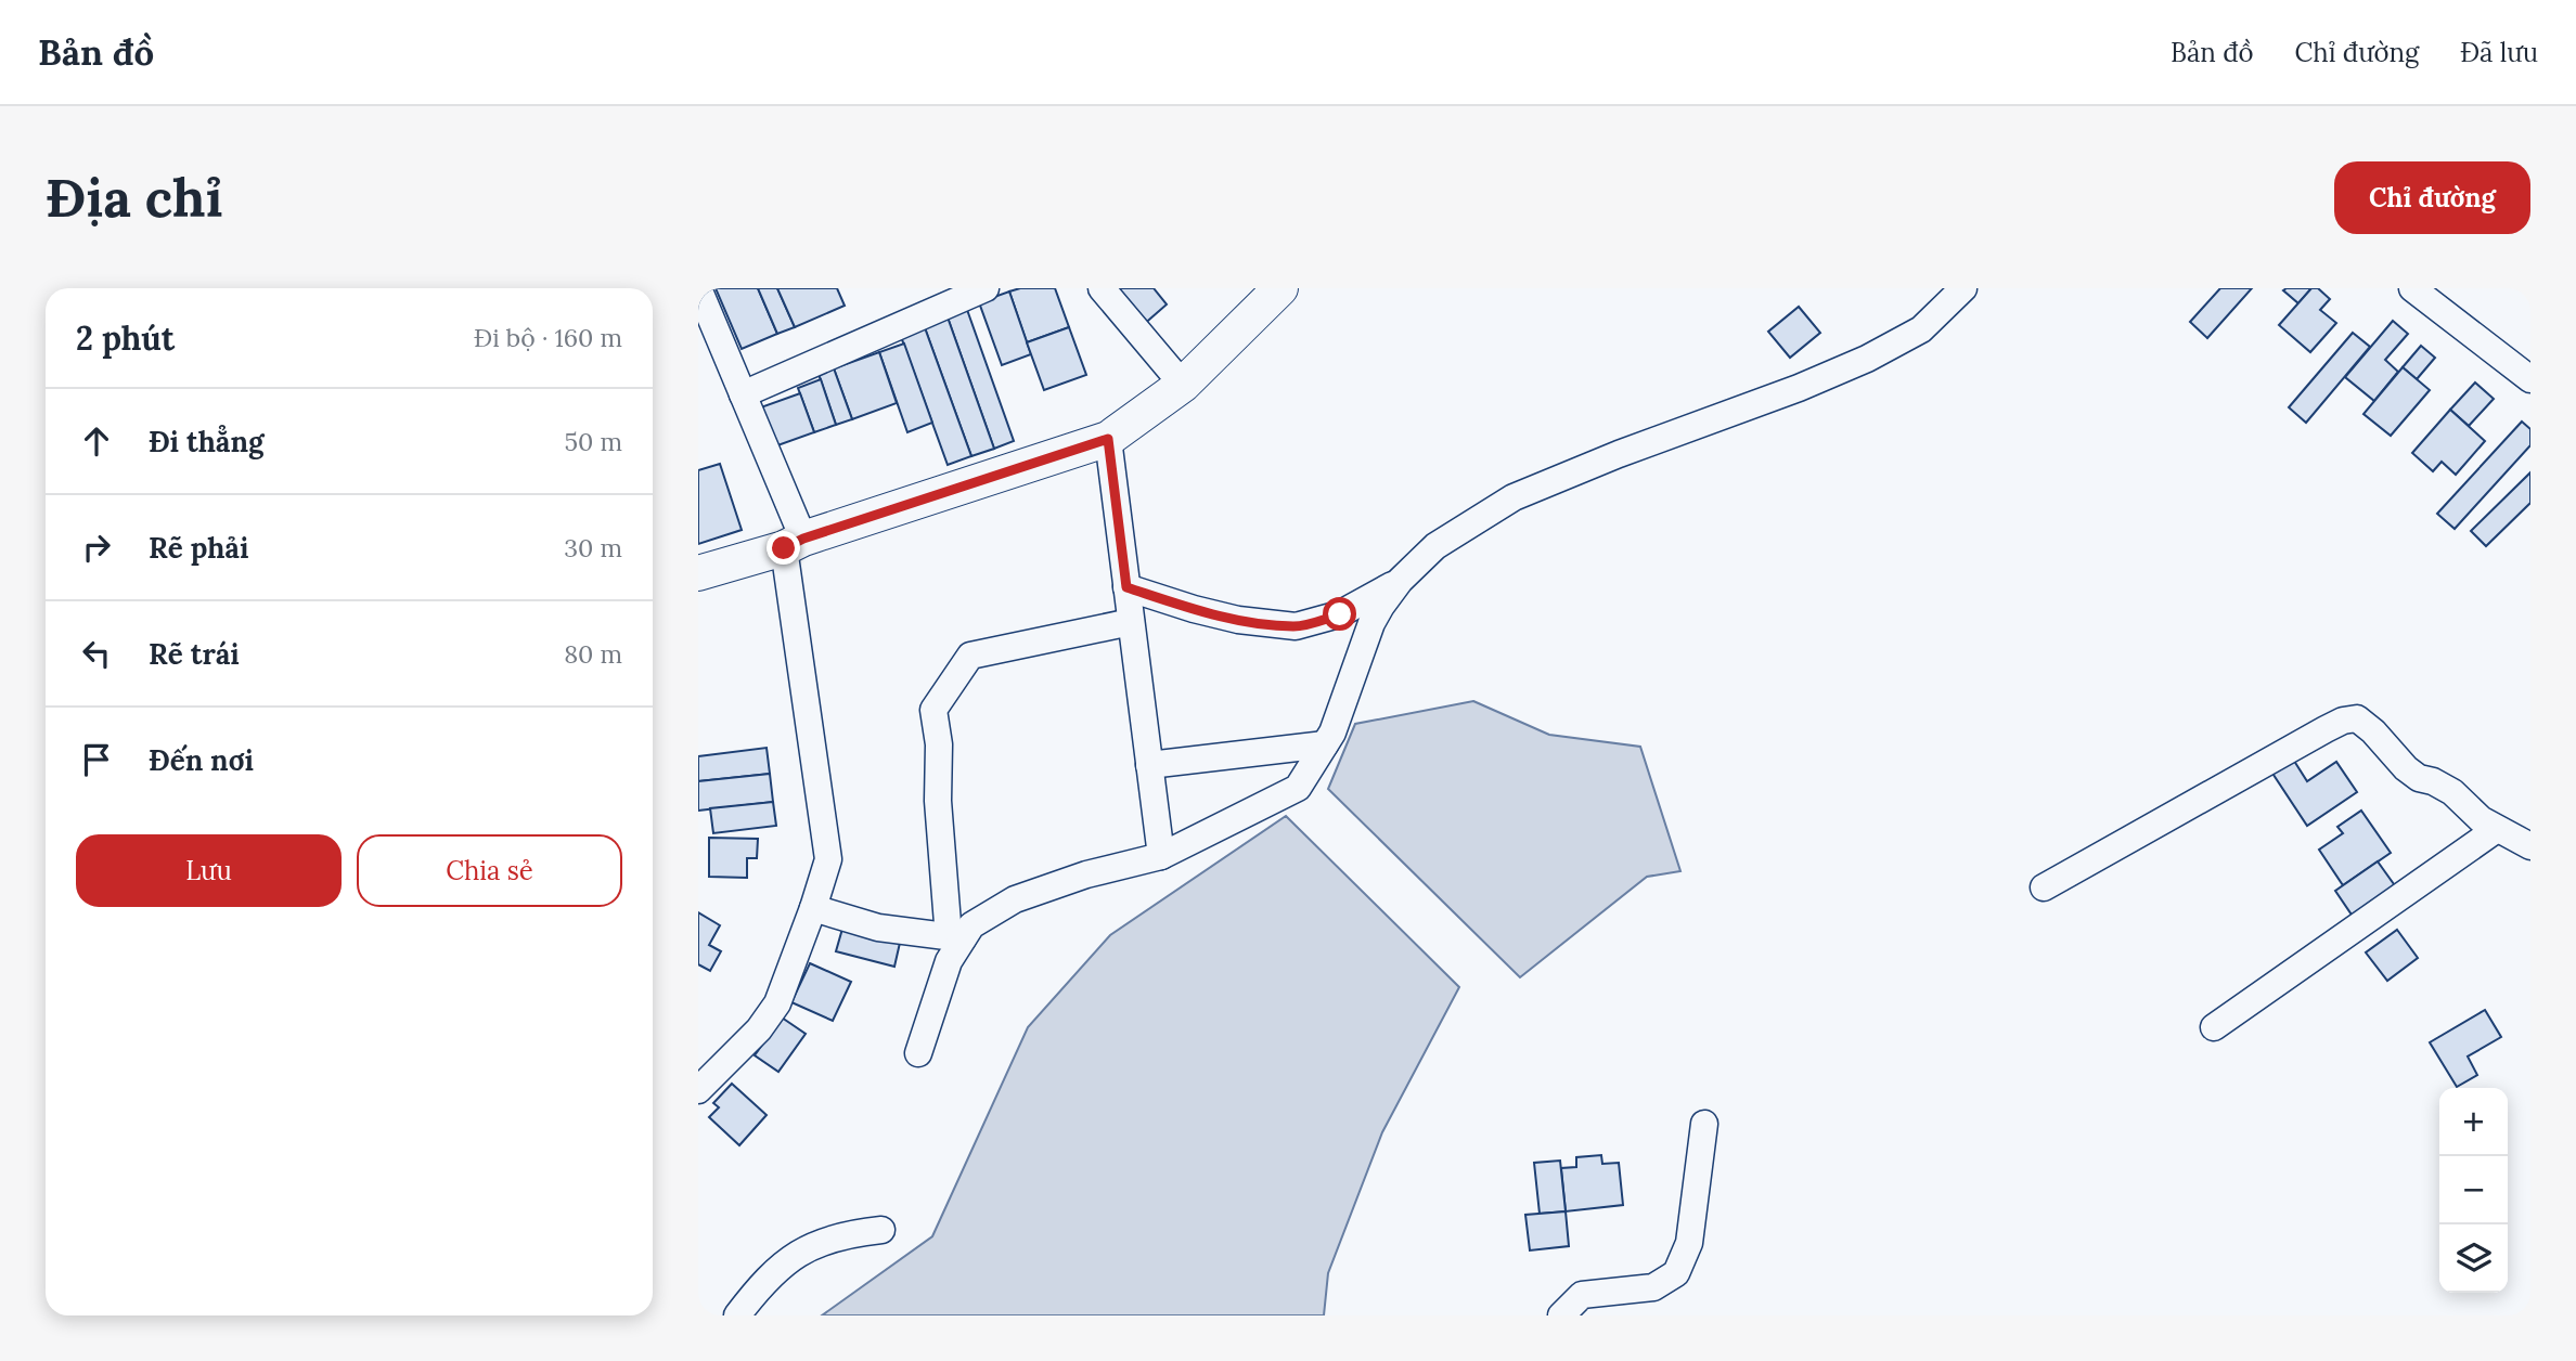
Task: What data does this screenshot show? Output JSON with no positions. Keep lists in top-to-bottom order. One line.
{"page":{"header":"Bản đồ","nav":["Bản đồ","Chỉ đường","Đã lưu"],"buttons":["Chỉ đường",["Lưu","Chia sẻ"]],"title":"Địa chỉ","heading":["2 phút","Đi bộ · 160 m"],"list":[["Đi thẳng","50 m"],["Rẽ phải","30 m"],["Rẽ trái","80 m"],"Đến nơi"],"map_buttons":["+","−"]}}
